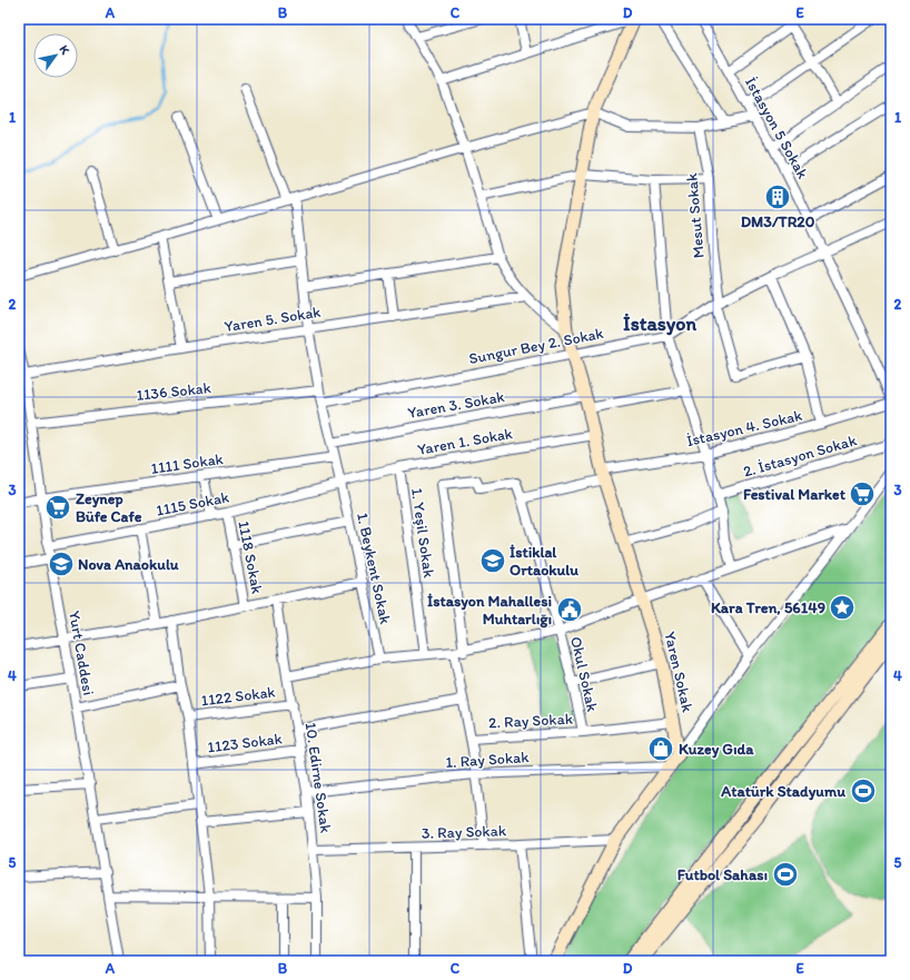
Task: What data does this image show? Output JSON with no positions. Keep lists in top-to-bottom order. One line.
{"streets":{"street":["İstasyon 5 Sokak","Mesut Sokak","Yaren 5. Sokak","Sungur Bey 2. Sokak","1136 Sokak","Yaren 3. Sokak","İstasyon 4. Sokak","Yaren 1. Sokak","2. İstasyon Sokak","1111 Sokak","1115 Sokak","1. Yeşil Sokak","1118 Sokak","1. Beykent Sokak","Yurt Caddesi","Yaren Sokak","Okul Sokak","1122 Sokak","2. Ray Sokak","1123 Sokak","1. Ray Sokak","10. Edirne Sokak","3. Ray Sokak"]},"crossings":[["İstasyon 5 Sokak","Sungur Bey 2. Sokak"],["Mesut Sokak","Sungur Bey 2. Sokak"],["Yaren 5. Sokak","1. Beykent Sokak"],["Yaren 5. Sokak","Yurt Caddesi"],["Sungur Bey 2. Sokak","1. Beykent Sokak"],["Sungur Bey 2. Sokak","Yaren Sokak"],["1136 Sokak","1. Beykent Sokak"],["1136 Sokak","Yurt Caddesi"],["Yaren 3. Sokak","1. Beykent Sokak"],["Yaren 3. Sokak","Yaren Sokak"],["İstasyon 4. Sokak","Yaren Sokak"],["Yaren 1. Sokak","1115 Sokak"],["Yaren 1. Sokak","1. Yeşil Sokak"],["Yaren 1. Sokak","1. Beykent Sokak"],["Yaren 1. Sokak","Yaren Sokak"],["1111 Sokak","1. Beykent Sokak"],["1111 Sokak","Yurt Caddesi"],["1115 Sokak","1118 Sokak"],["1115 Sokak","1. Beykent Sokak"],["1115 Sokak","Yurt Caddesi"],["Yaren Sokak","2. Ray Sokak"],["Okul Sokak","2. Ray Sokak"],["1122 Sokak","10. Edirne Sokak"],["1123 Sokak","10. Edirne Sokak"],["1. Ray Sokak","10. Edirne Sokak"],["10. Edirne Sokak","3. Ray Sokak"]],"districts":["İstasyon"],"places":{"building":["DM3/TR20"],"supermarket":["Festival Market","Zeynep Büfe Cafe"],"school or university":["İstiklal Ortaokulu","Nova Anaokulu"],"place":["Kara Tren, 56149"],"public building":["İstasyon Mahallesi Muhtarlığı"],"shop":["Kuzey Gıda"],"sports":["Atatürk Stadyumu","Futbol Sahası"]},"north":"top right","grid":{"columns":["A","B","C","D","E"],"rows":["1","2","3","4","5"]}}
